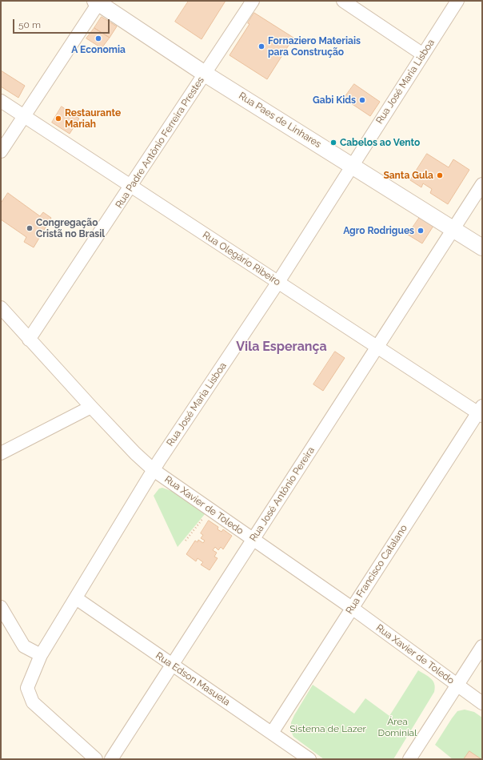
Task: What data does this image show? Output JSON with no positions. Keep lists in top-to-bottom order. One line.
{"streets":{"street":["Rua José Maria Lisboa","Rua Paes de Linhares","Rua Padre Antônio Ferreira Prestes","Rua Olegário Ribeiro","Rua José Antônio Pereira","Rua Xavier de Toledo","Rua Francisco Catalano","Rua Edson Masuela"]},"crossings":[["Rua José Maria Lisboa","Rua Paes de Linhares"],["Rua José Maria Lisboa","Rua Olegário Ribeiro"],["Rua José Maria Lisboa","Rua Xavier de Toledo"],["Rua José Maria Lisboa","Rua Edson Masuela"],["Rua Paes de Linhares","Rua Padre Antônio Ferreira Prestes"],["Rua Paes de Linhares","Rua José Antônio Pereira"],["Rua Padre Antônio Ferreira Prestes","Rua Olegário Ribeiro"],["Rua Padre Antônio Ferreira Prestes","Rua Xavier de Toledo"],["Rua Olegário Ribeiro","Rua José Antônio Pereira"],["Rua Olegário Ribeiro","Rua Francisco Catalano"],["Rua José Antônio Pereira","Rua Xavier de Toledo"],["Rua José Antônio Pereira","Rua Edson Masuela"],["Rua Xavier de Toledo","Rua Francisco Catalano"],["Rua Francisco Catalano","Rua Edson Masuela"]],"districts":["Vila Esperança"],"parks":["Área Dominial","Sistema de Lazer"],"places":["A Economia","Fornaziero Materiais para Construção","Gabi Kids","Restaurante Mariah","Cabelos ao Vento","Santa Gula","Congregação Cristã no Brasil","Agro Rodrigues"],"scale_bar":"50 m"}
